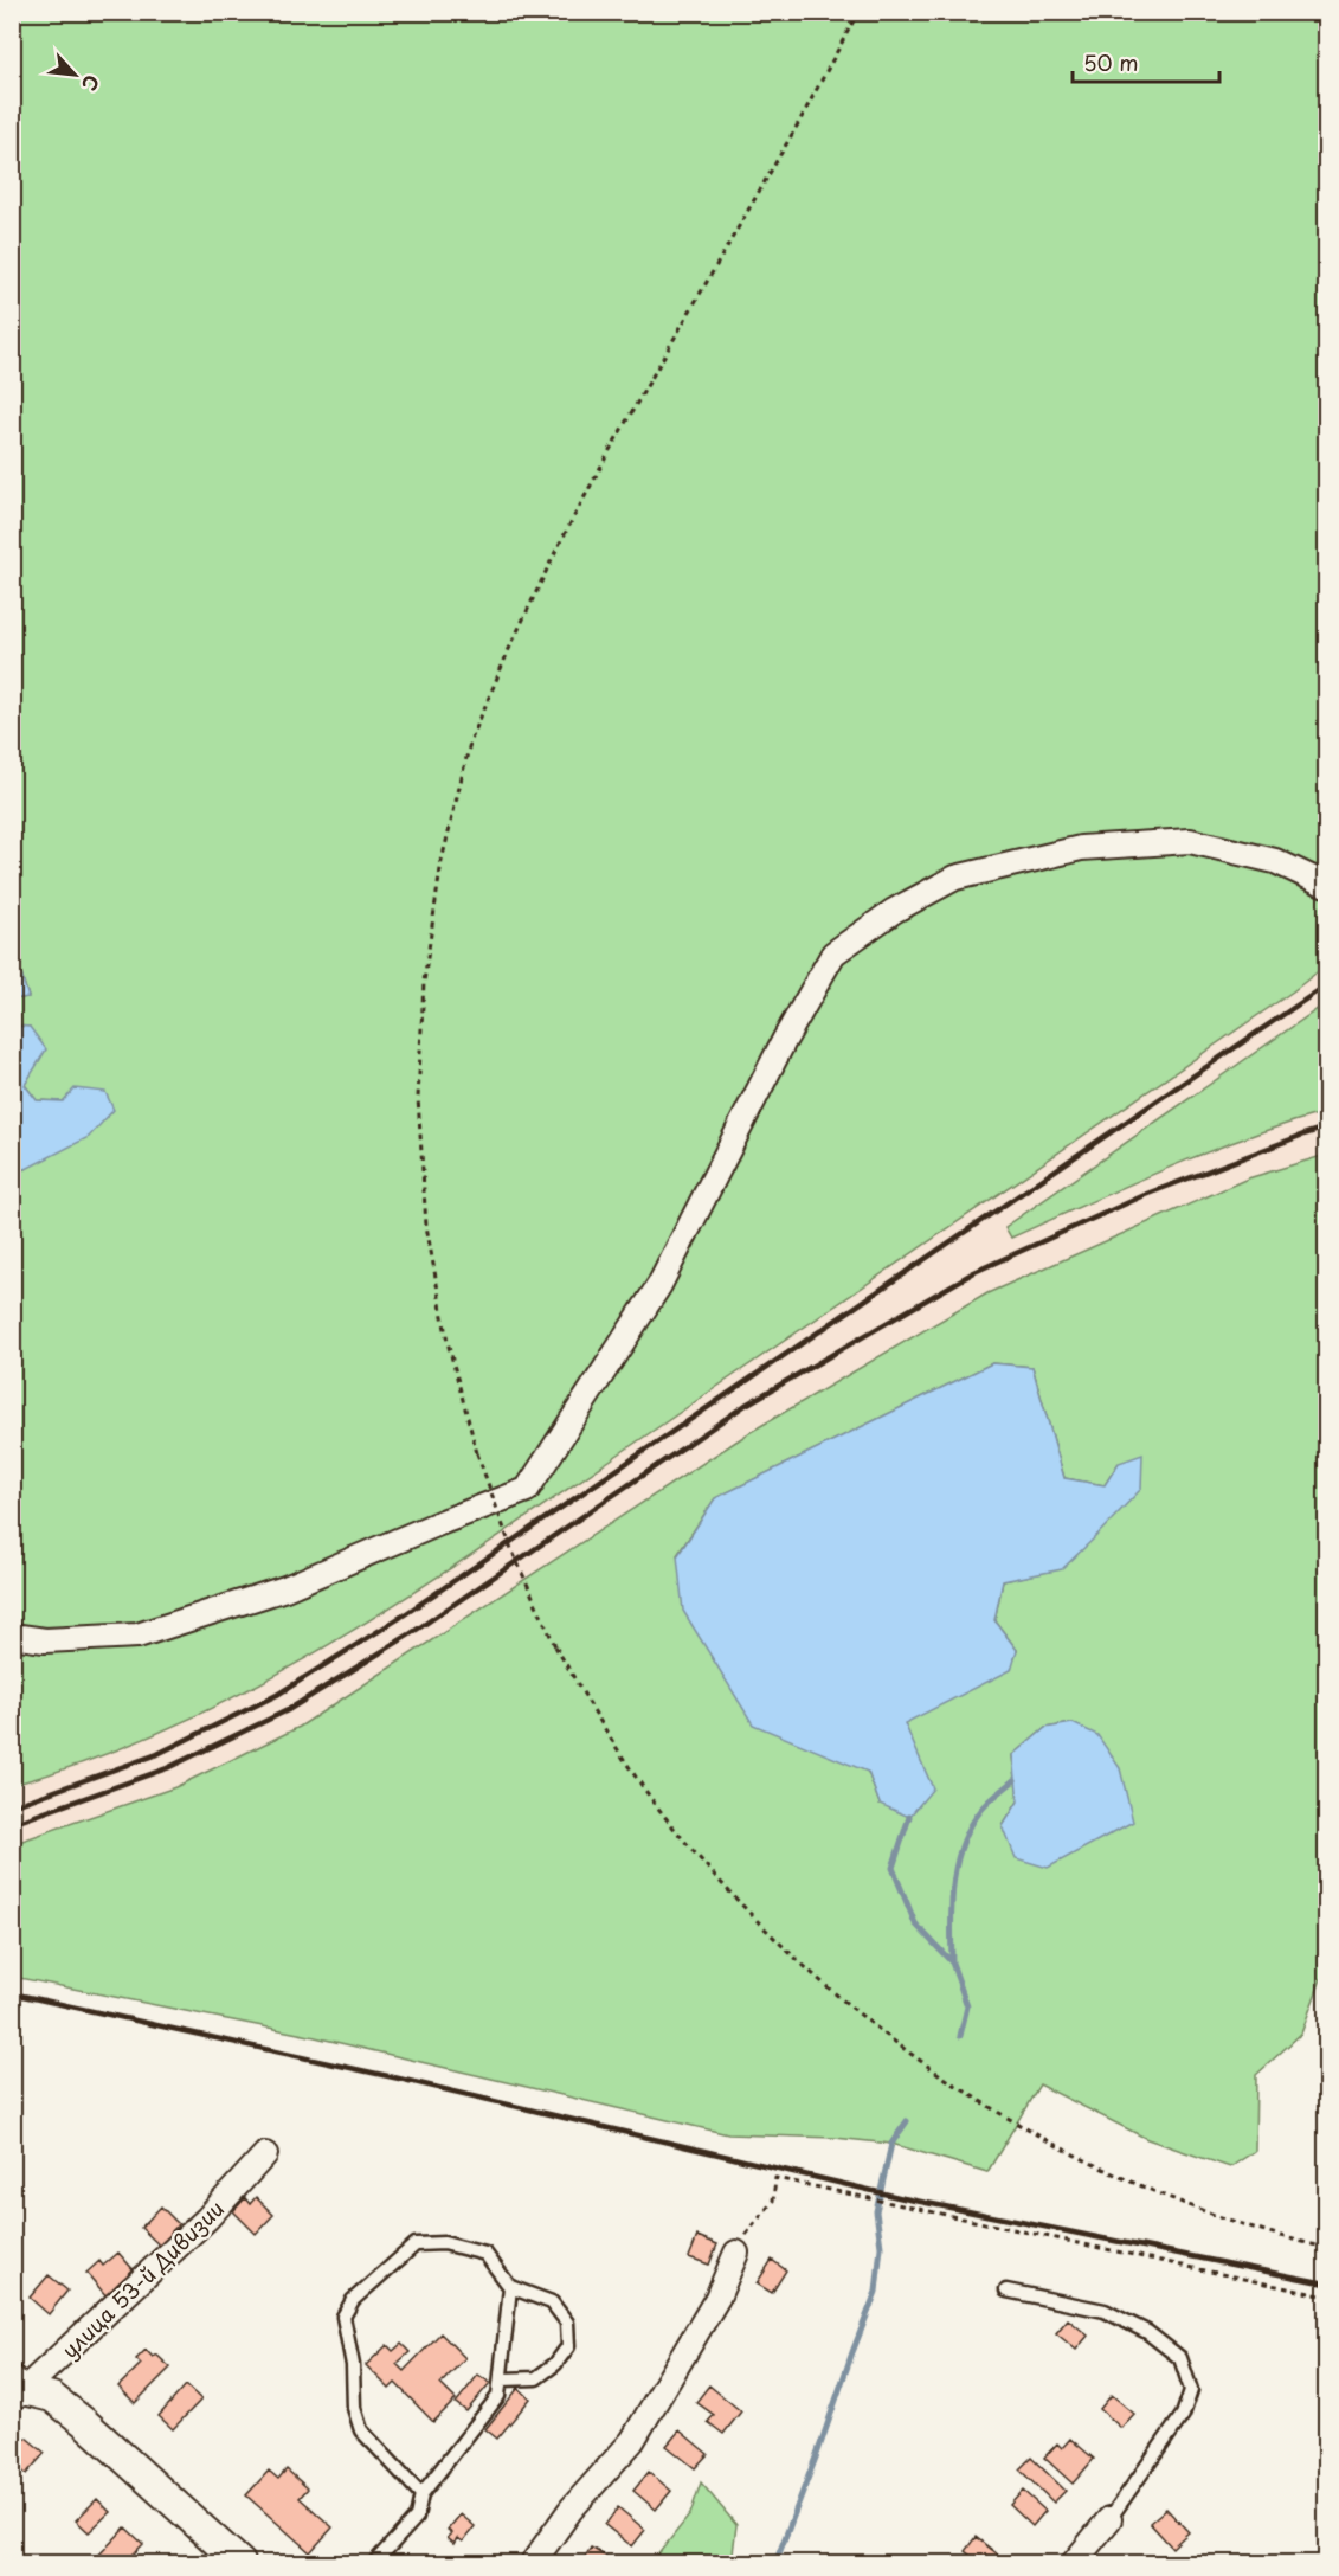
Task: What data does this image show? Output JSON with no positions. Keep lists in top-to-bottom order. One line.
{"streets":{"street":["улица 53-й Дивизии"]},"scale_bar":"50 m","north":"bottom right"}
